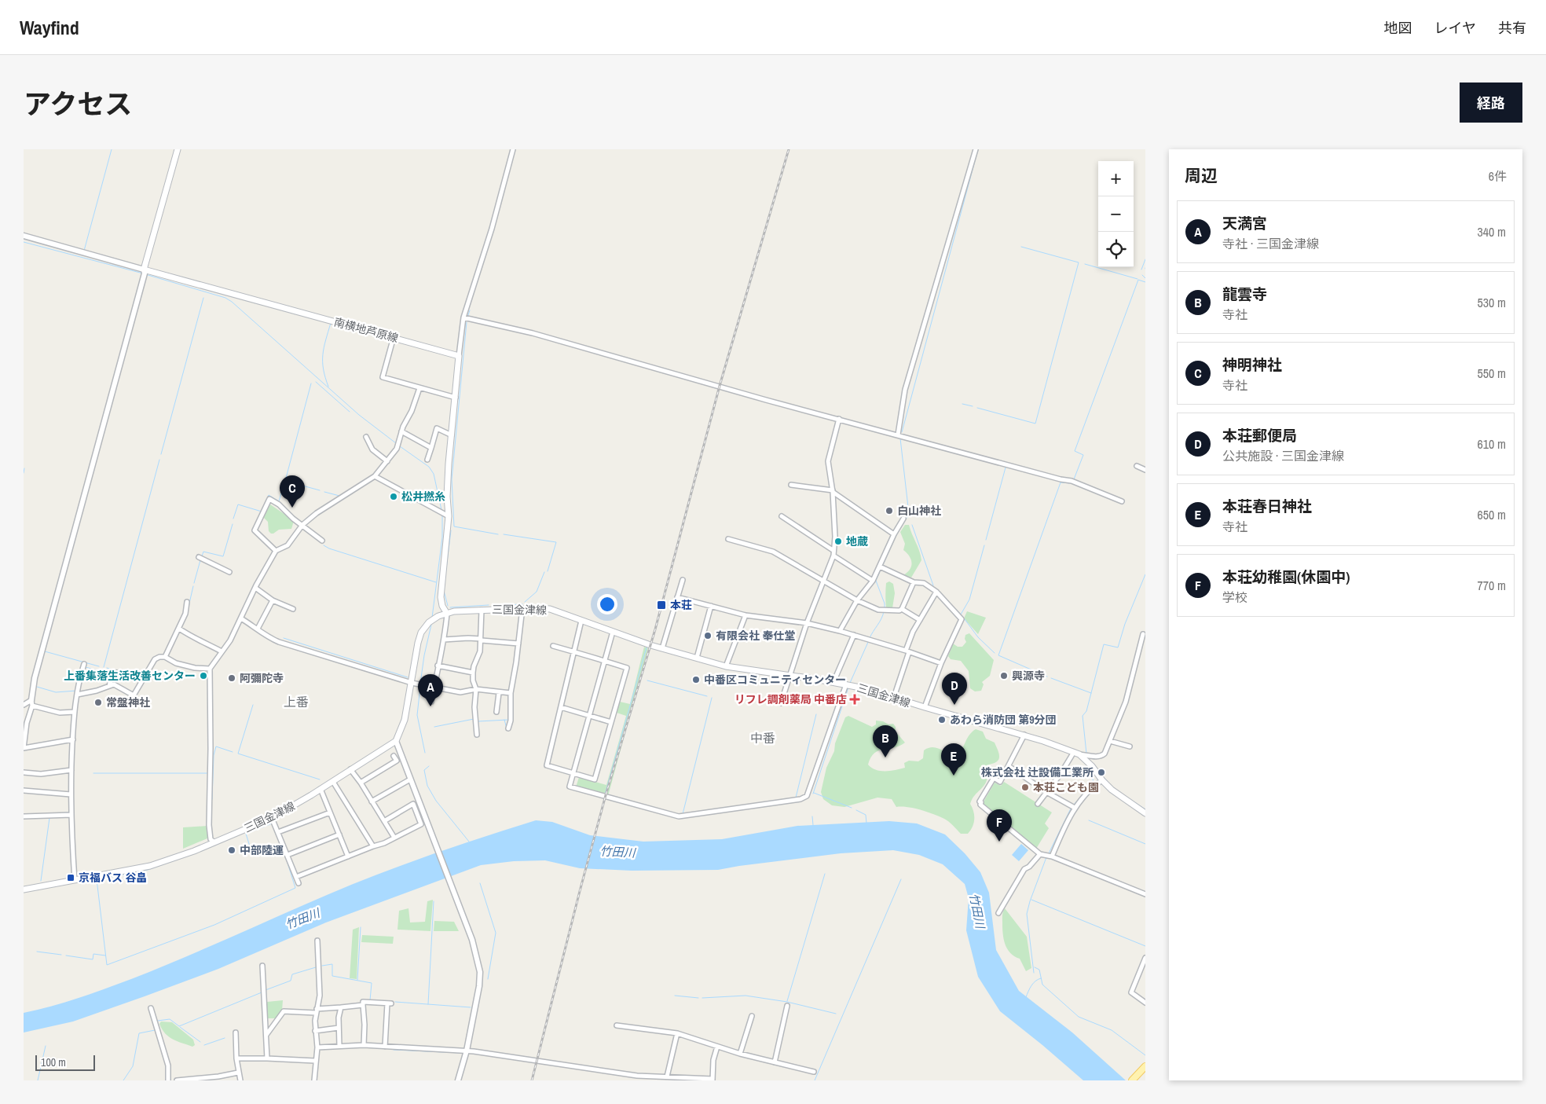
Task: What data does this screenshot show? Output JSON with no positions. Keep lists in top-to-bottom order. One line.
{"streets":{"main road":["南横地芦原線","三国金津線"]},"districts":["上番","中番"],"water":["竹田川"],"places":{"other":["松井撚糸","白山神社","地蔵","有限会社 奉仕堂","上番集落生活改善センター","興源寺","阿彌陀寺","中番区コミュニティセンター","常盤神社","あわら消防団 第9分団","株式会社 辻設備工業所","本荘こども園","中部陸運"],"transit":["本荘","京福バス 谷畠"],"health":["リフレ調剤薬局 中番店"]},"scale_bar":"100 m","page":{"header":"Wayfind","nav":["地図","レイヤ","共有"],"title":"アクセス","buttons":"経路","heading":["周辺","6件"],"map_buttons":["+","−"],"list":[{"mark":"A","name":"天満宮","note":"寺社 · 三国金津線","value":"340 m"},{"mark":"B","name":"龍雲寺","note":"寺社","value":"530 m"},{"mark":"C","name":"神明神社","note":"寺社","value":"550 m"},{"mark":"D","name":"本荘郵便局","note":"公共施設 · 三国金津線","value":"610 m"},{"mark":"E","name":"本荘春日神社","note":"寺社","value":"650 m"},{"mark":"F","name":"本荘幼稚園(休園中)","note":"学校","value":"770 m"}],"pins":["C","D","A","B","E","F"],"scale":"100 m"}}
